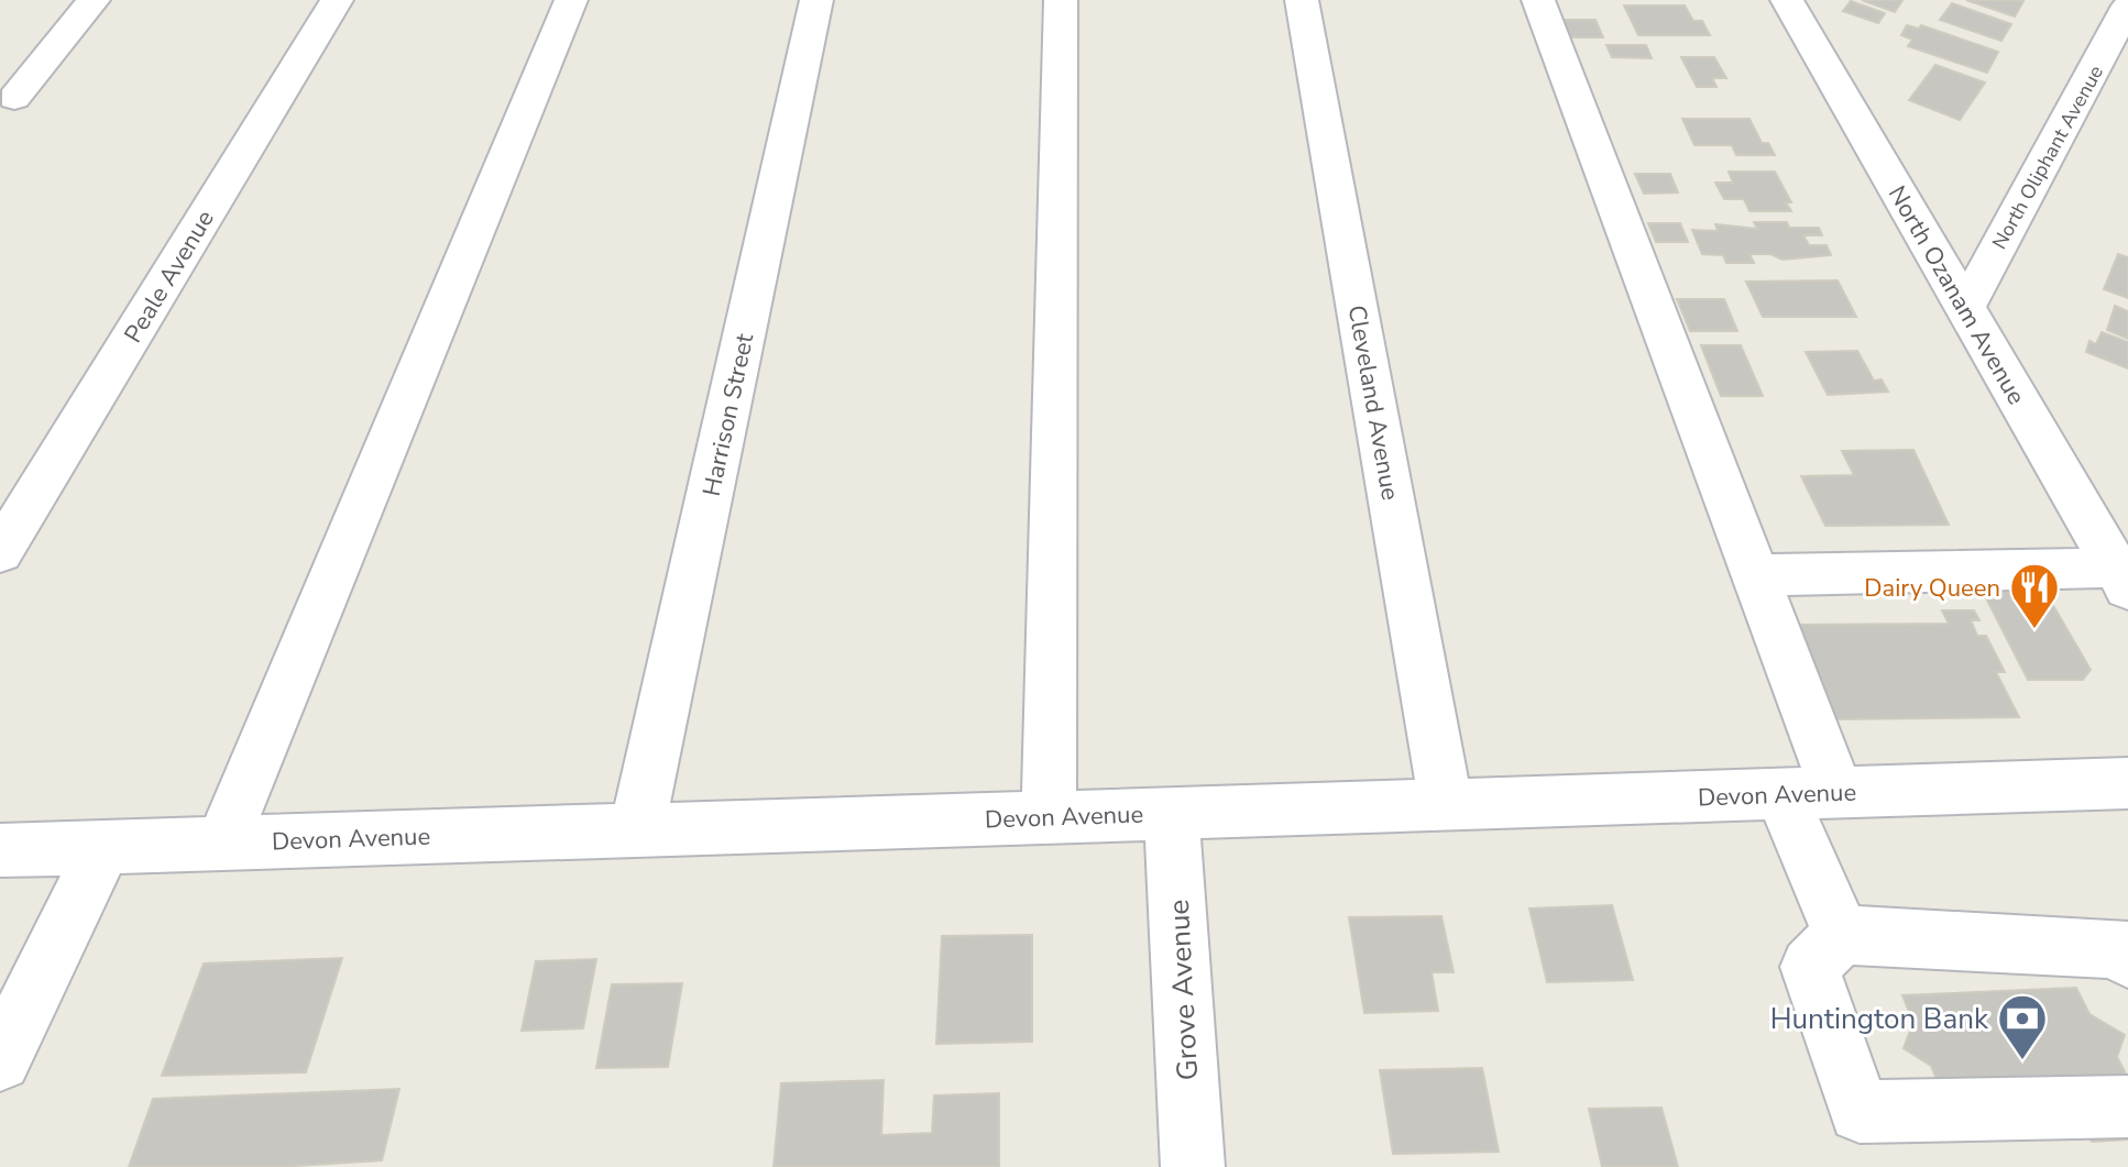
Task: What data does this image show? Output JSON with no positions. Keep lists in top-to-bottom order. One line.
{"streets":{"street":["North Oliphant Avenue","Peale Avenue","North Ozanam Avenue","Cleveland Avenue","Harrison Street","Devon Avenue","Grove Avenue"]},"crossings":[["North Oliphant Avenue","North Ozanam Avenue"],["Cleveland Avenue","Devon Avenue"],["Harrison Street","Devon Avenue"],["Devon Avenue","Grove Avenue"]],"places":{"restaurant":["Dairy Queen"],"bank":["Huntington Bank"]}}
